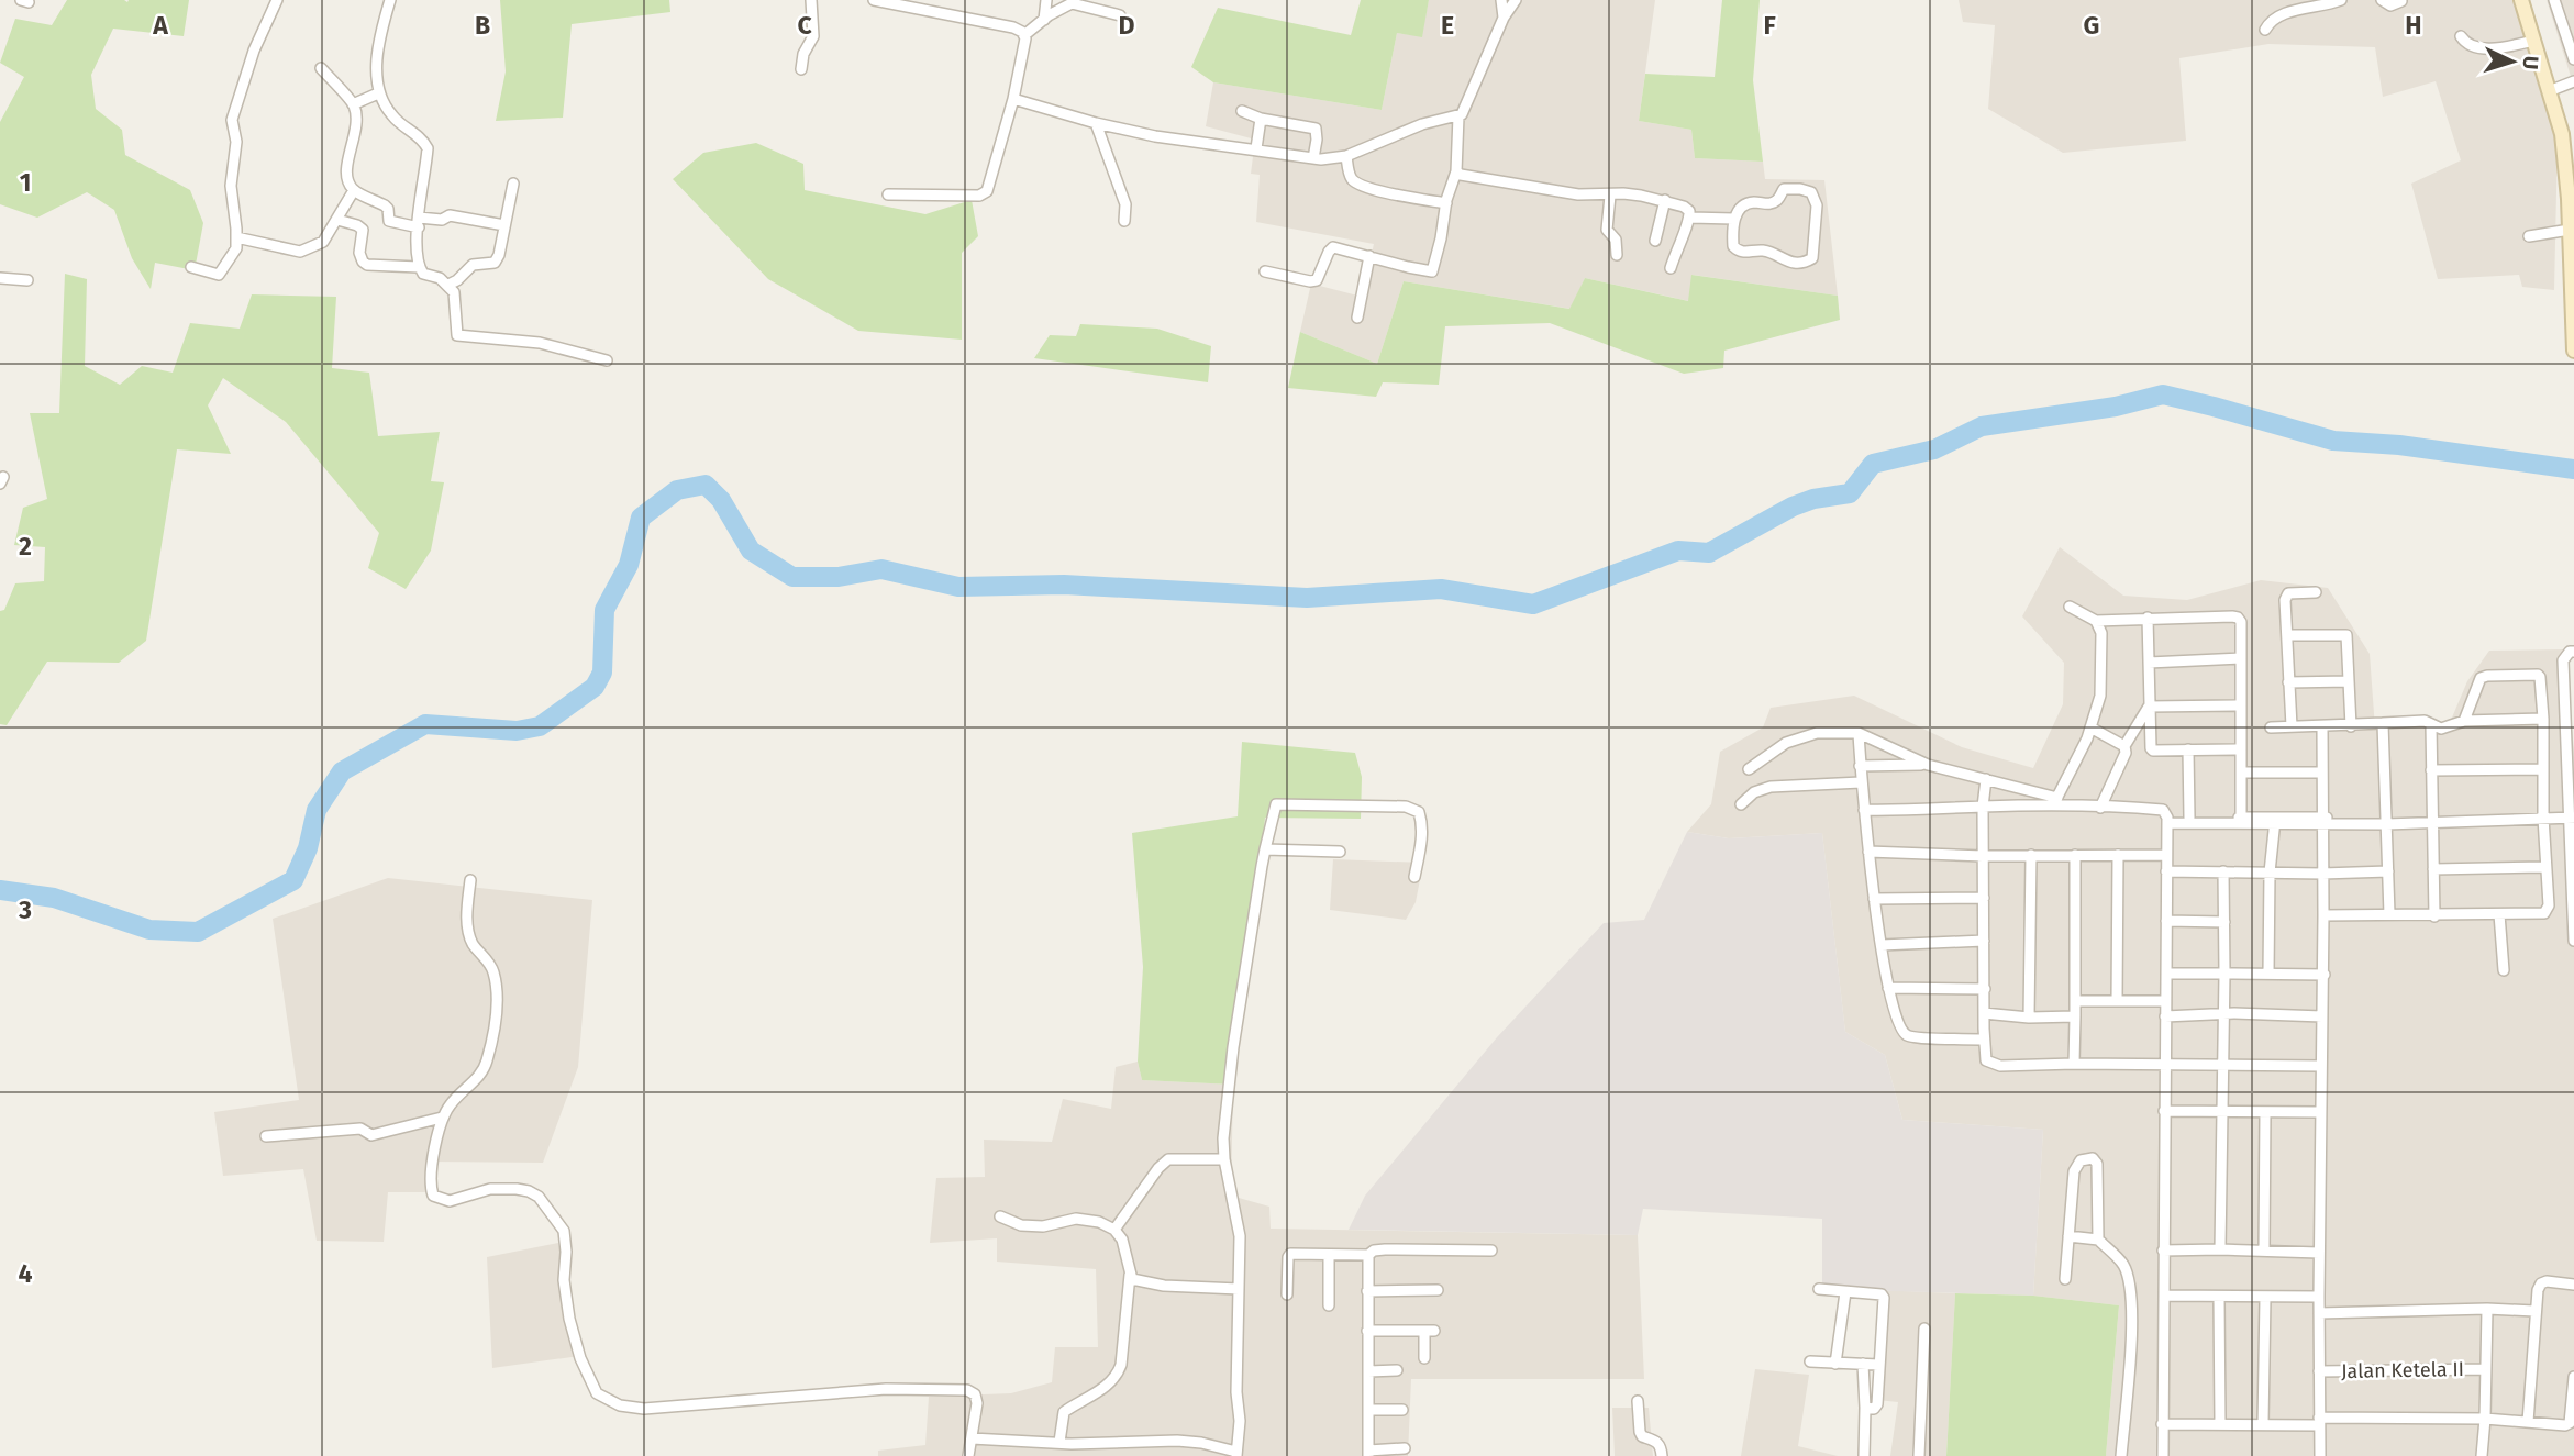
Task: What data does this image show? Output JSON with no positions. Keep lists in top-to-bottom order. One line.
{"streets":{"street":["Jalan Ketela II"]},"north":"right","grid":{"columns":["A","B","C","D","E","F","G","H"],"rows":["1","2","3","4"]}}
